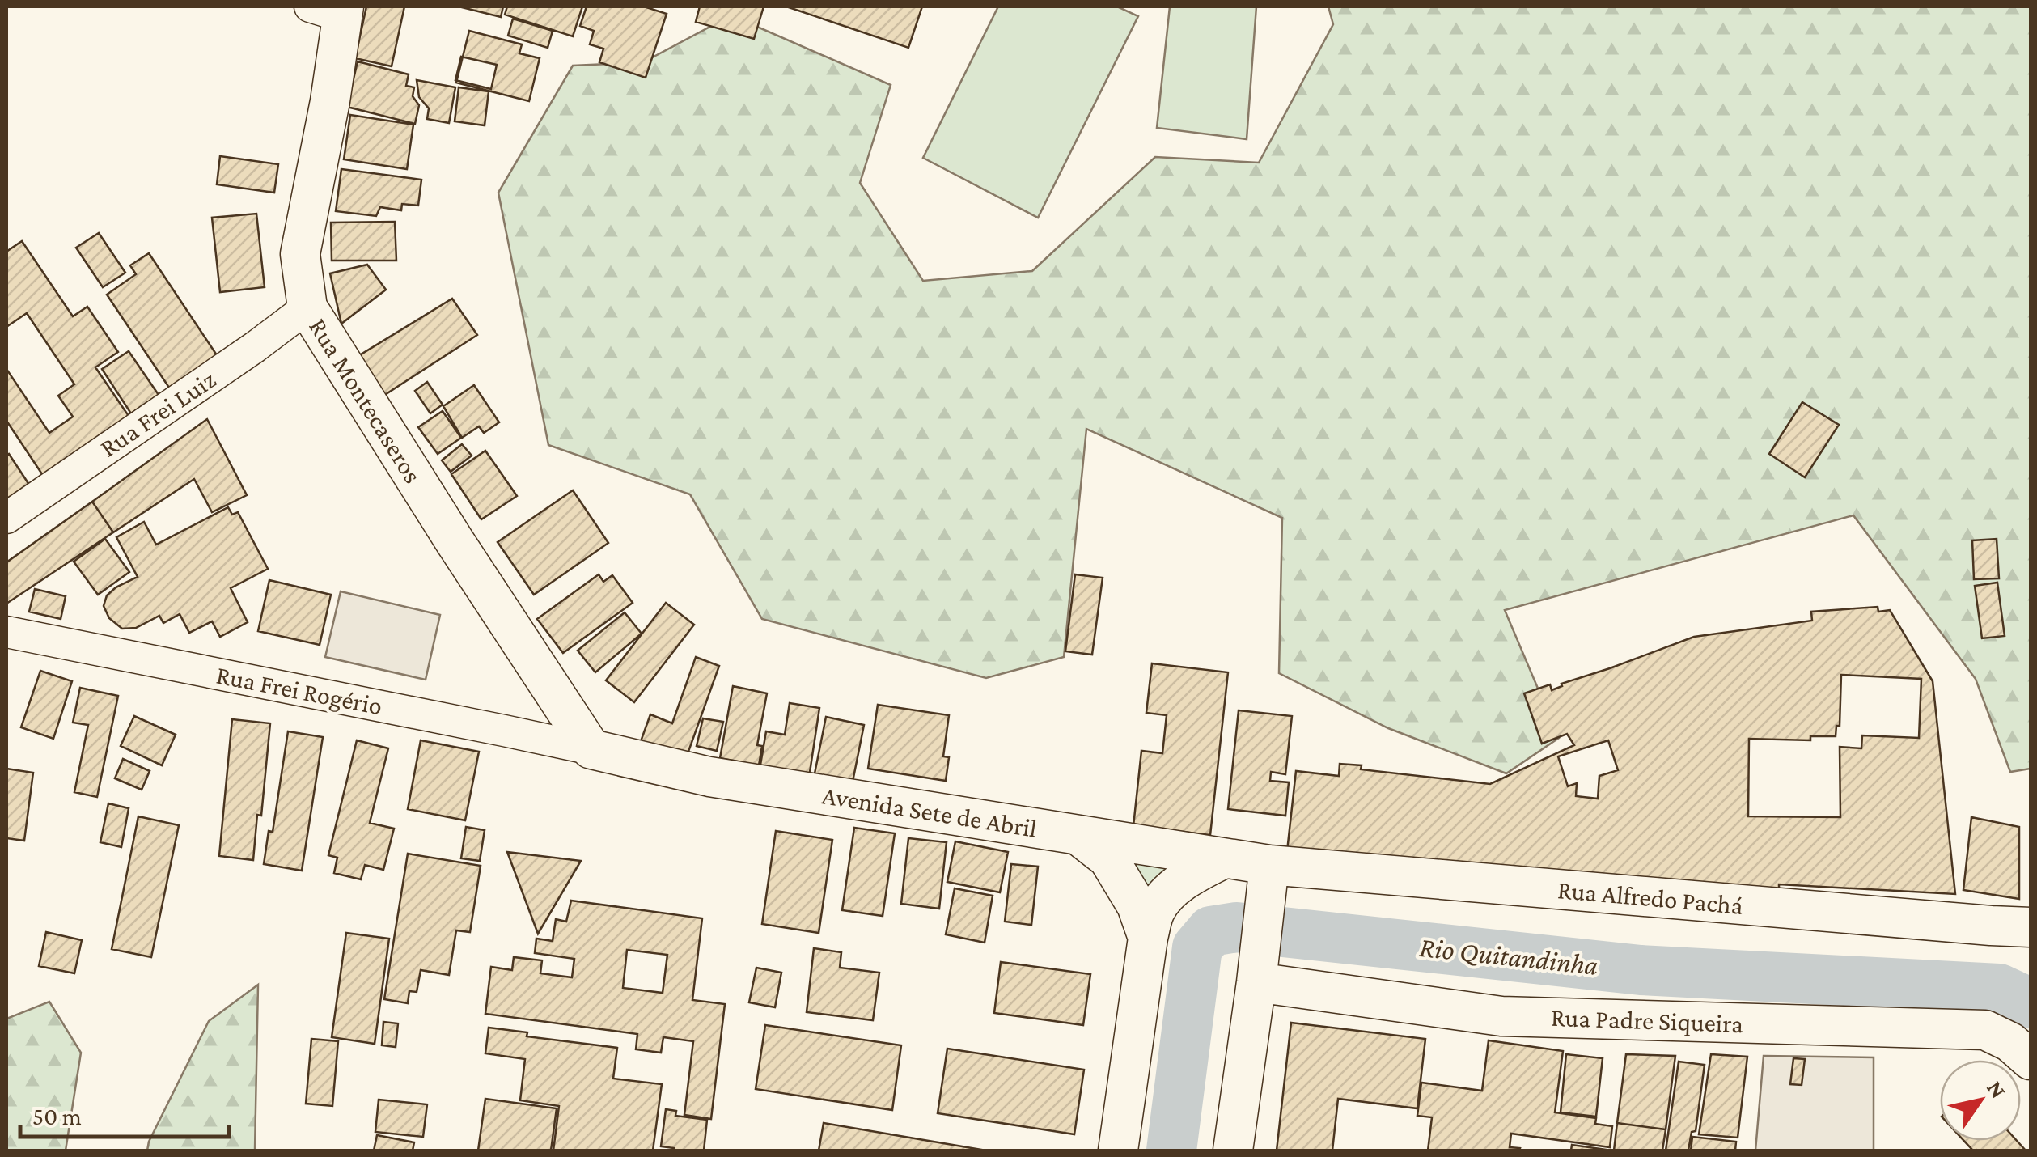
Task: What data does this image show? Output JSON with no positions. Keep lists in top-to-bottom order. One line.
{"streets":{"main road":["Rua Montecaseros","Avenida Sete de Abril","Rua Alfredo Pachá","Rua Padre Siqueira"],"street":["Rua Frei Luiz","Rua Frei Rogério"]},"crossings":[["Rua Montecaseros","Rua Frei Luiz"],["Rua Montecaseros","Rua Frei Rogério"],["Rua Montecaseros","Avenida Sete de Abril"],["Rua Frei Rogério","Avenida Sete de Abril"],["Avenida Sete de Abril","Rua Alfredo Pachá"]],"water":["Rio Quitandinha"],"scale_bar":"50 m","north":"top right"}
